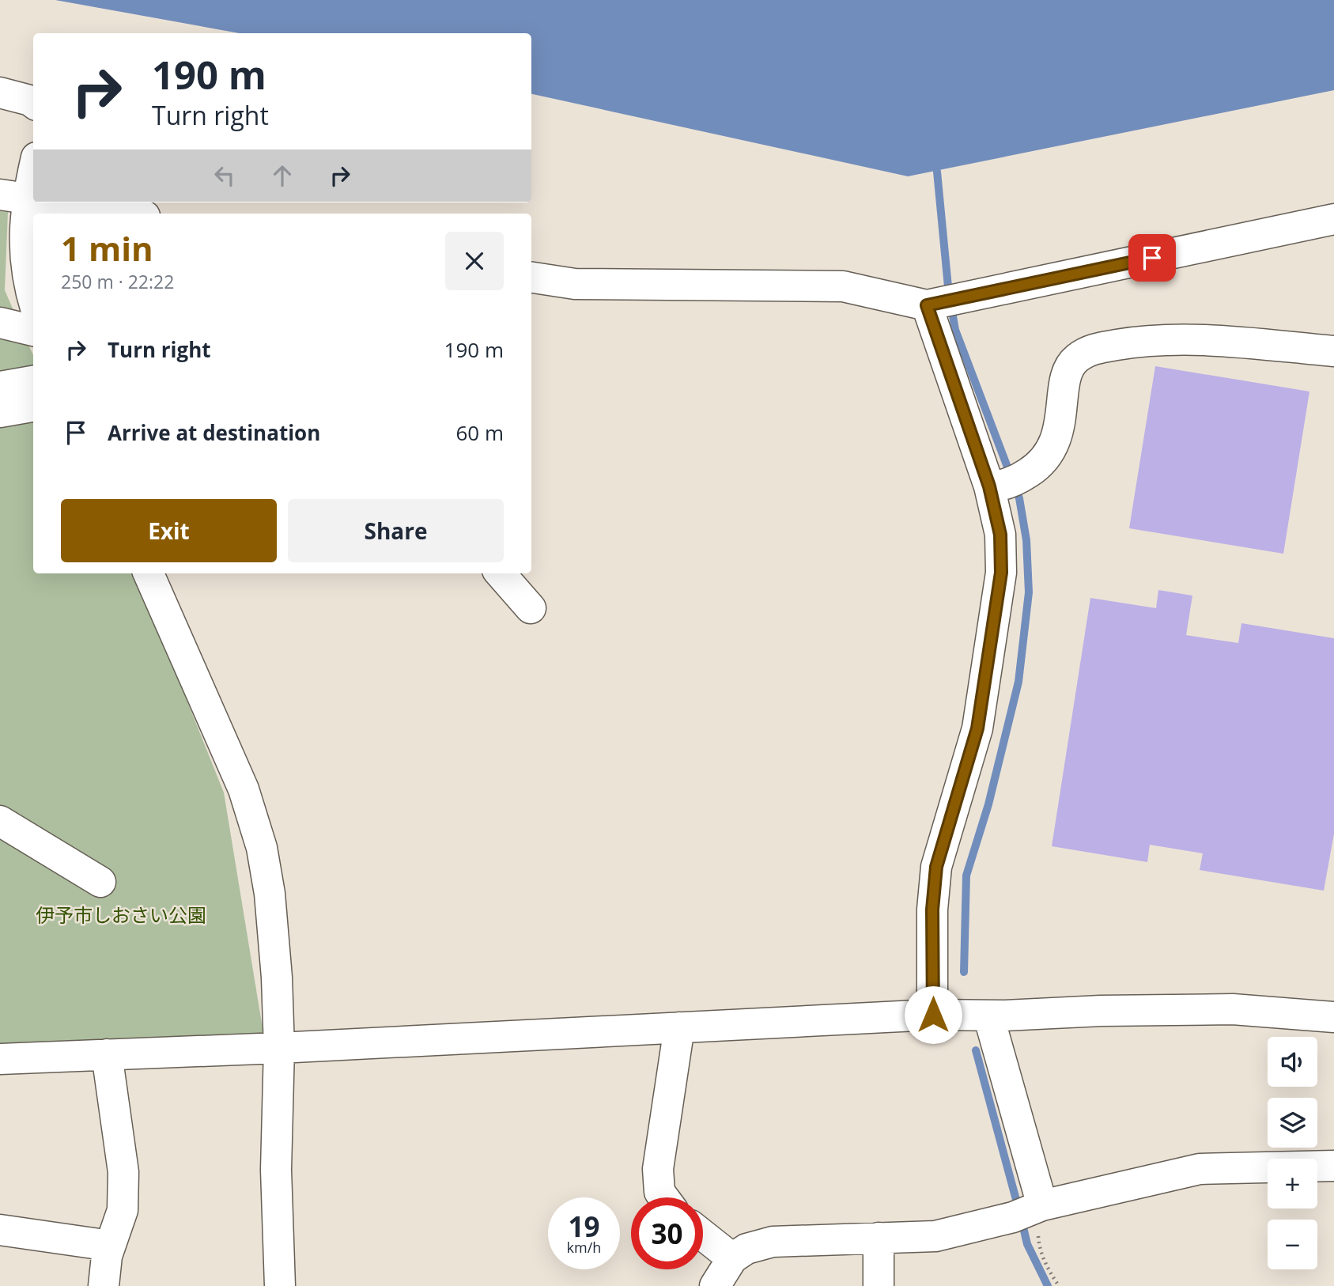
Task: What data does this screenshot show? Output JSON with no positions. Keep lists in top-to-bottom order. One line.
{"parks":["伊予市しおさい公園"],"page":{"turn":["190 m","Turn right"],"heading":["1 min","250 m · 22:22"],"list":[{"name":"Turn right","value":"190 m"},{"name":"Arrive at destination","value":"60 m"}],"buttons":["Exit","Share"],"map_buttons":["+","−"],"speed":"19 km/h","limit":"30"}}
